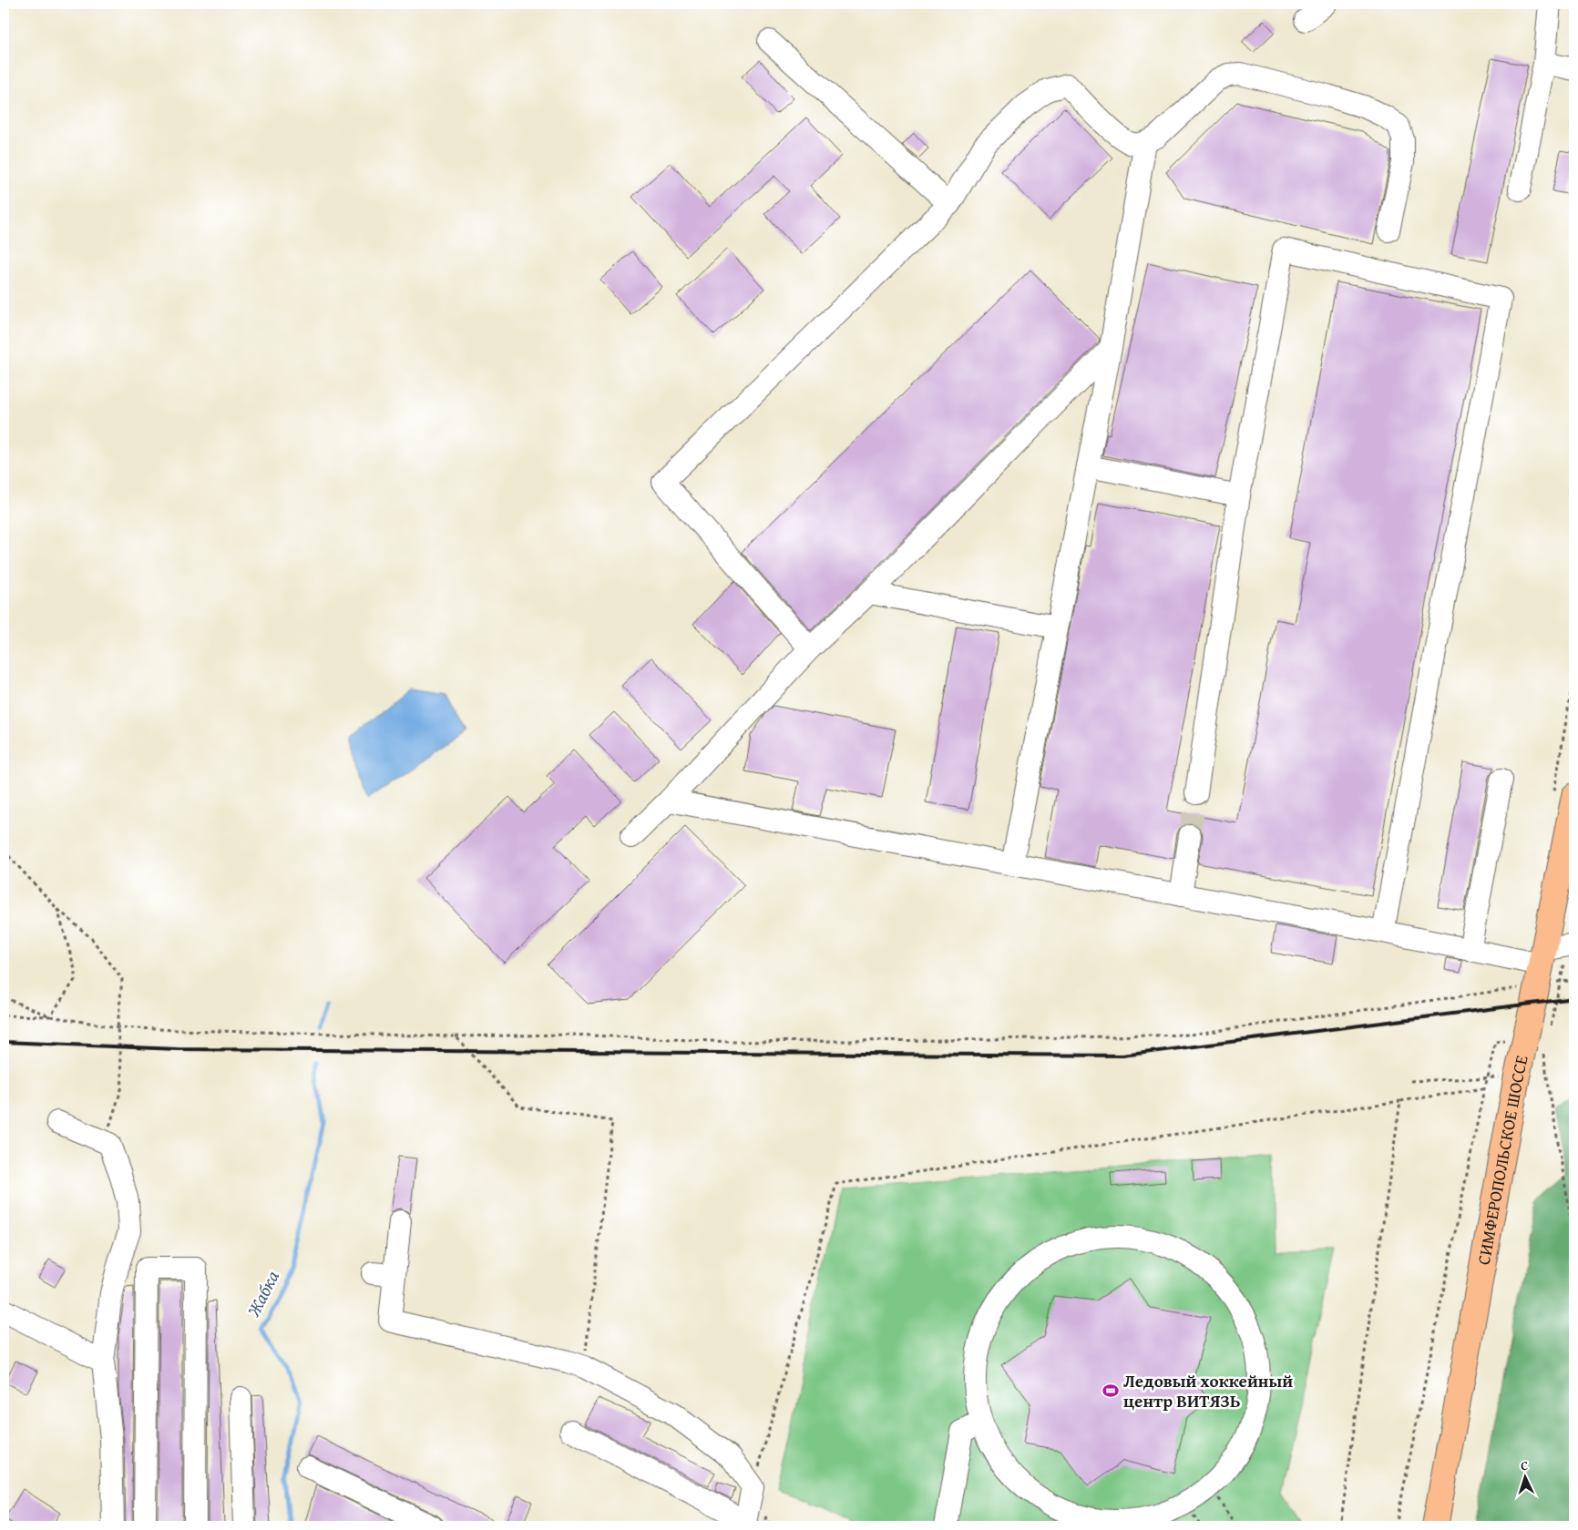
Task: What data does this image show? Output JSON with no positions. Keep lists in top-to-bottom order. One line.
{"streets":{"main road":["СИМФЕРОПОЛЬСКОЕ ШОССЕ"]},"water":["Жабка"],"places":{"sports":["Ледовый хоккейный центр ВИТЯЗЬ"]},"north":"top"}
